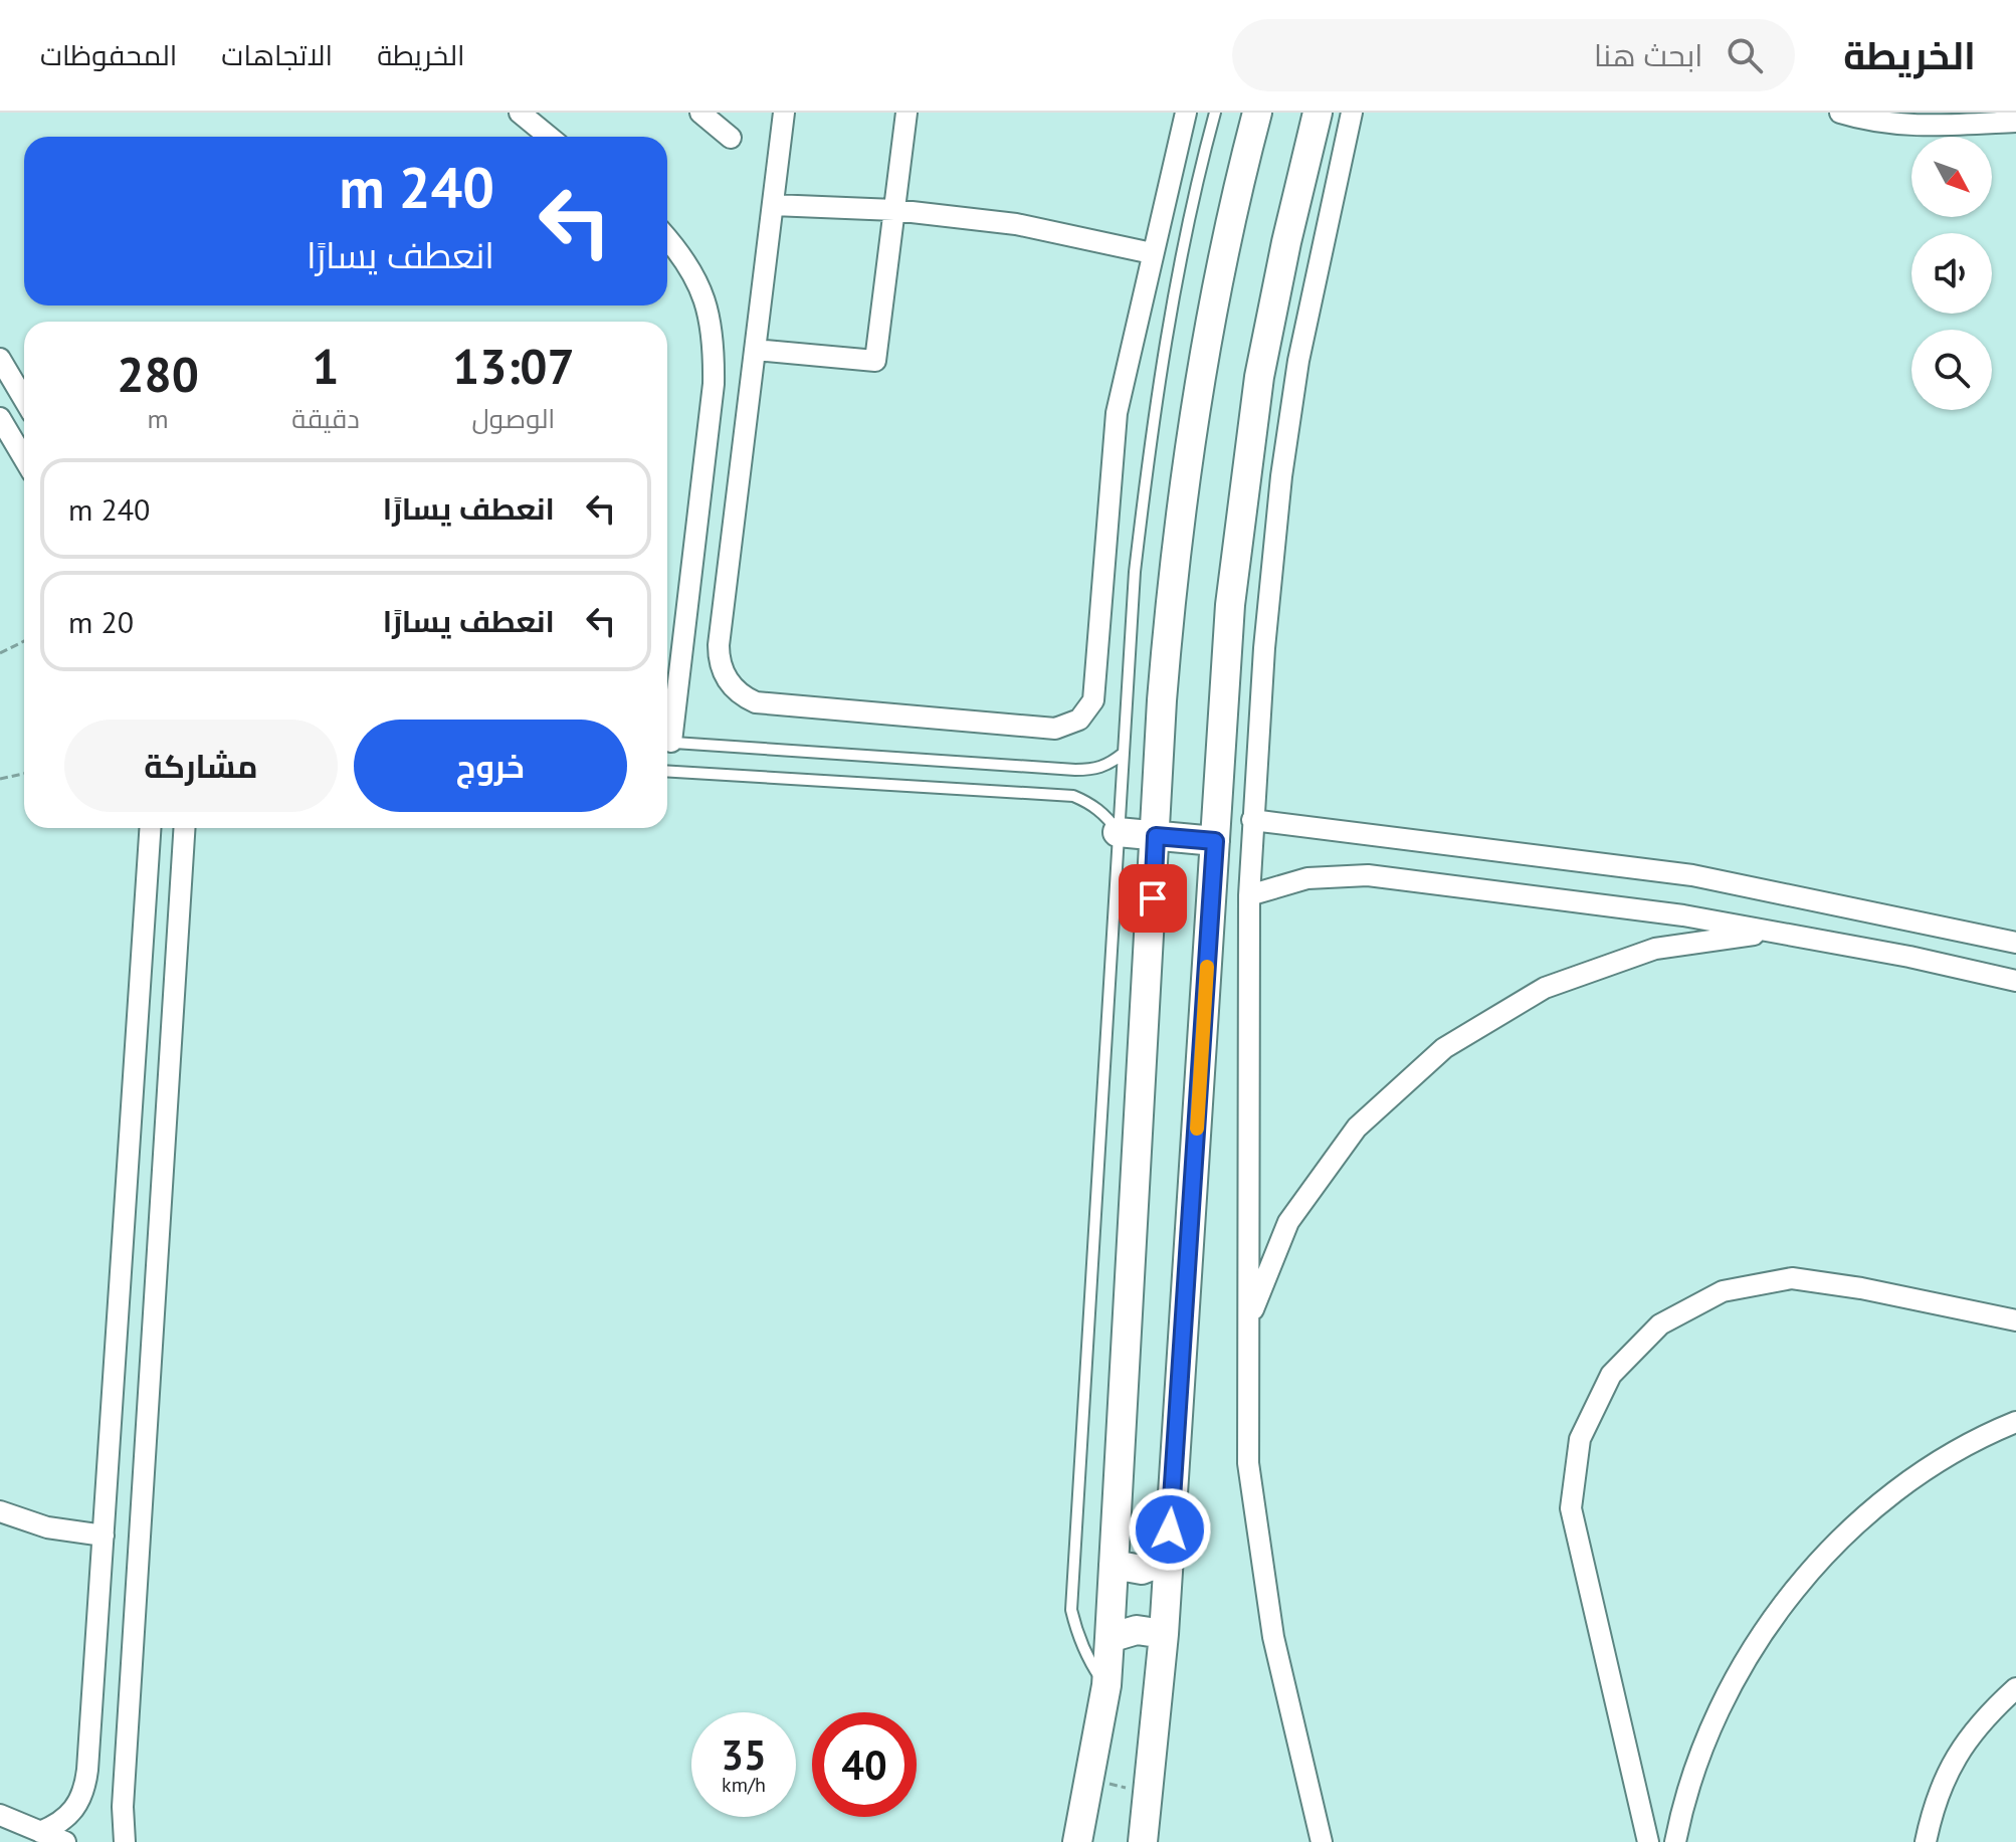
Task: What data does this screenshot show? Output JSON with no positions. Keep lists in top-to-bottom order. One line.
{"north":"bottom right","page":{"header":"الخريطة","search":"ابحث هنا","nav":["الخريطة","الاتجاهات","المحفوظات"],"turn":["240 m","انعطف يسارًا"],"eta":["13:07","الوصول","1","دقيقة","280","m"],"list":[{"name":"انعطف يسارًا","value":"240 m"},{"name":"انعطف يسارًا","value":"20 m"}],"buttons":["خروج","مشاركة"],"speed":"35 km/h","limit":"40"}}
